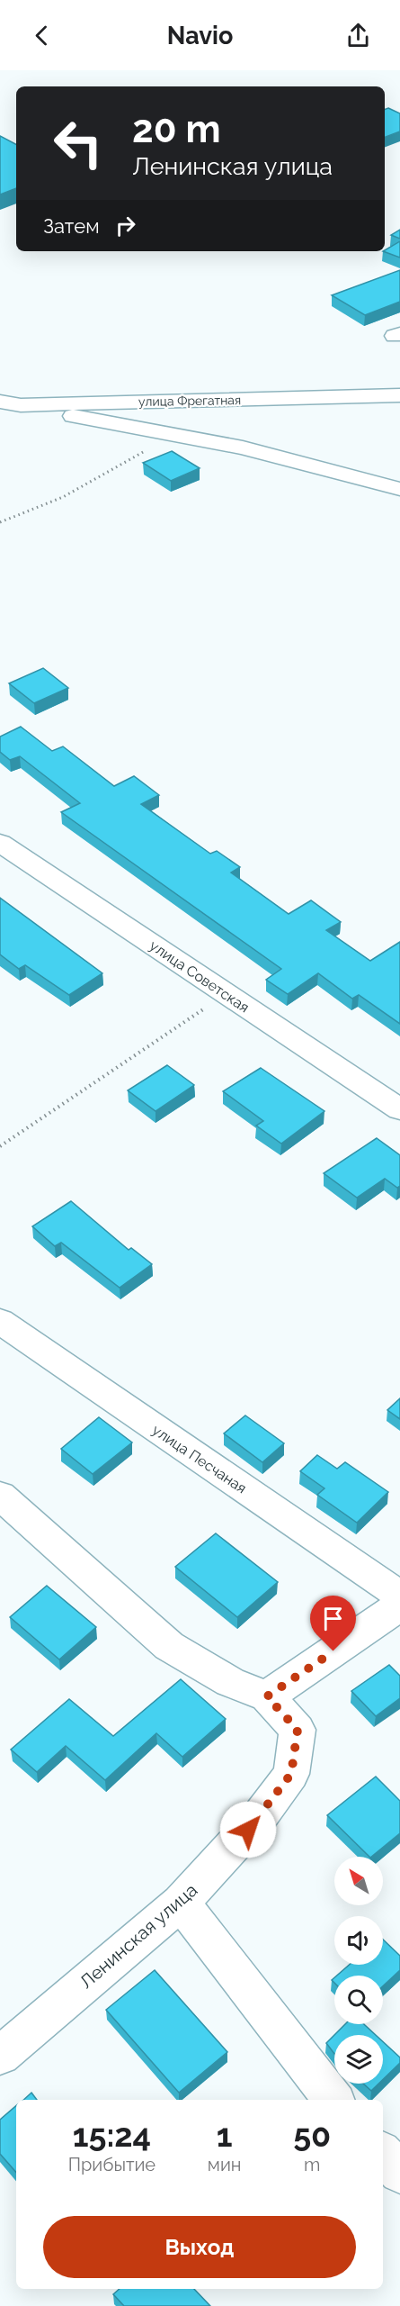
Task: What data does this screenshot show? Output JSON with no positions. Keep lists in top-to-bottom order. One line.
{"streets":{"street":["улица Фрегатная","улица Советская","улица Песчаная","Ленинская улица"]},"north":"top left","page":{"header":"Navio","turn":["20 m","Ленинская улица"],"then":"Затем","eta":["15:24","Прибытие","1","мин","50","m"],"buttons":"Выход"}}
